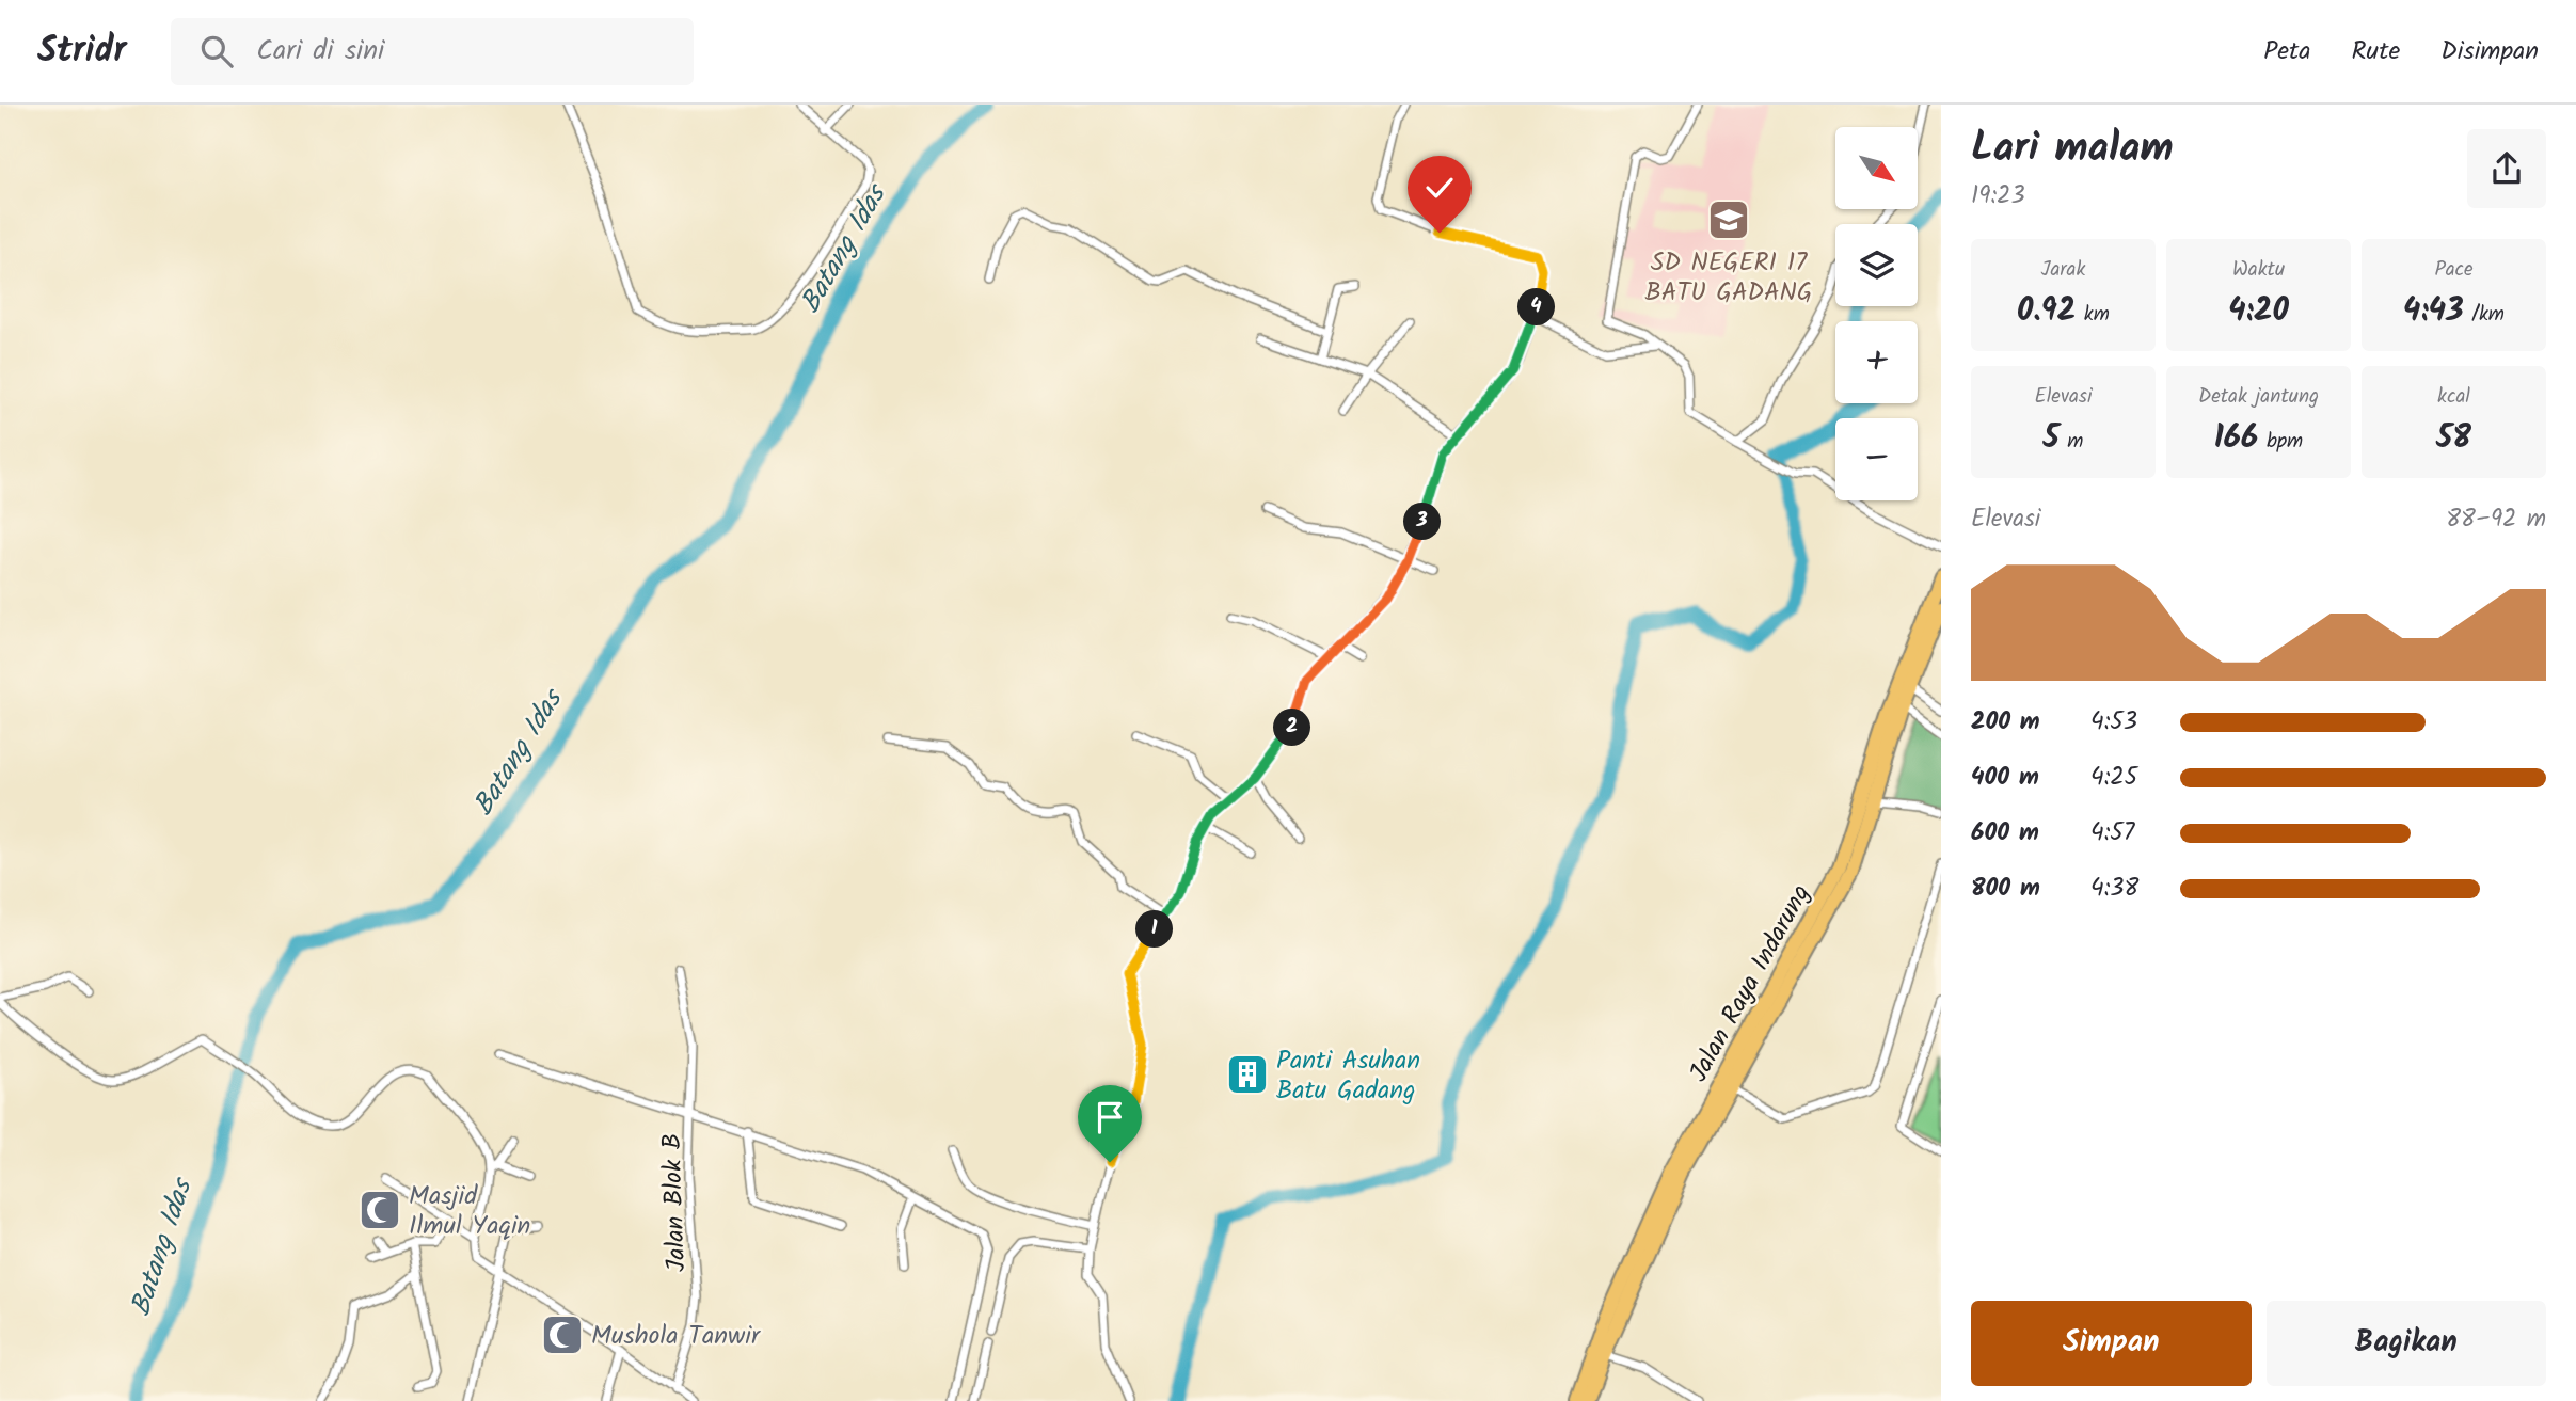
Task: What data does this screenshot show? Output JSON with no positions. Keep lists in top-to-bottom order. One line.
{"streets":{"highway":["Jalan Raya Indarung"],"street":["Jalan Blok B"]},"water":["Batang Idas"],"places":{"school or university":["SD NEGERI 17 BATU GADANG"],"building":["Panti Asuhan Batu Gadang"],"mosque":["Masjid Ilmul Yaqin","Mushola Tanwir"]},"north":"bottom right","page":{"header":"Stridr","search":"Cari di sini","nav":["Peta","Rute","Disimpan"],"heading":["Lari malam","19:23"],"map_buttons":["+","−"],"stats":[["Jarak","0.92 km"],["Waktu","4:20"],["Pace","4:43 /km"],["Elevasi","5 m"],["Detak jantung","166 bpm"],["kcal","58"]],"pins":["4","3","2","1"],"chart":["Elevasi","88–92 m"],"list":[{"name":"200 m","note":"4:53"},{"name":"400 m","note":"4:25"},{"name":"600 m","note":"4:57"},{"name":"800 m","note":"4:38"}],"buttons":["Simpan","Bagikan"]}}
